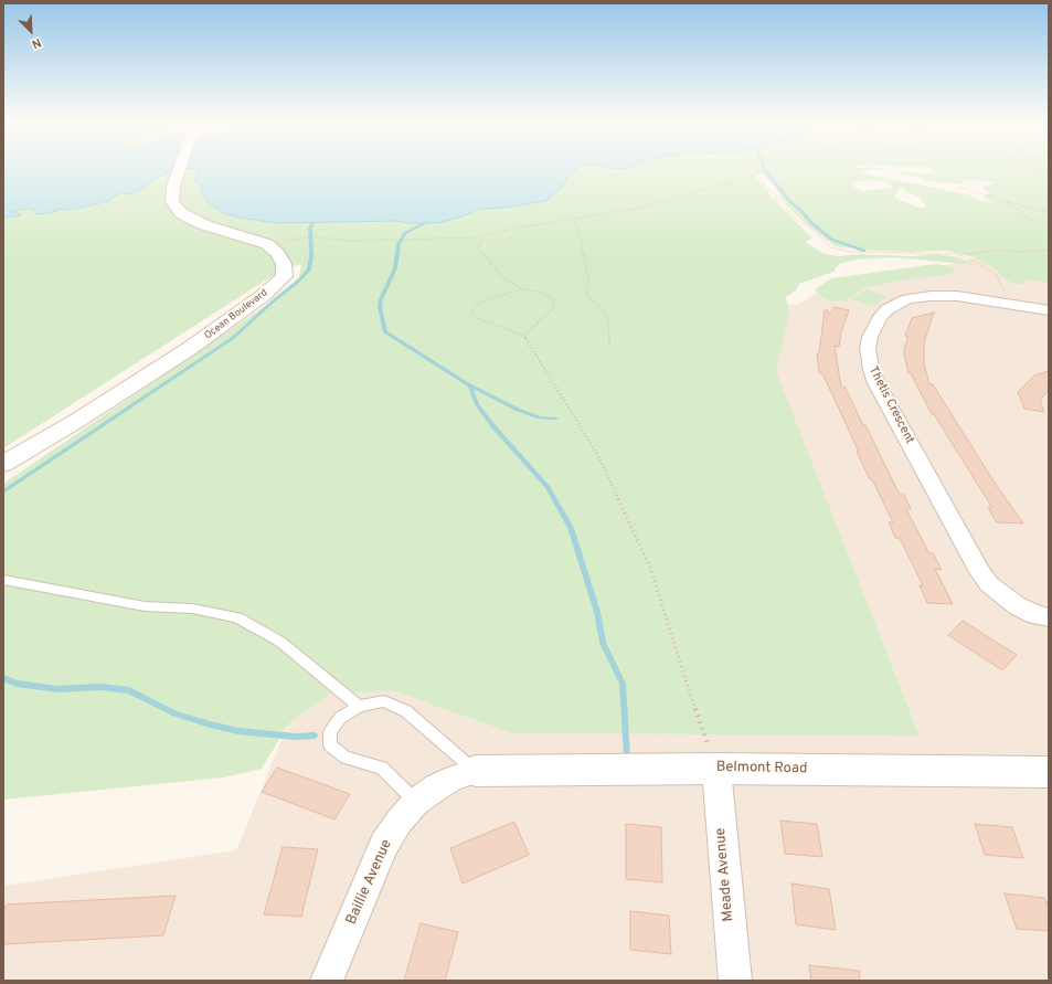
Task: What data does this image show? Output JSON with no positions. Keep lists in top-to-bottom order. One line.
{"streets":{"street":["Ocean Boulevard","Thetis Crescent","Belmont Road","Meade Avenue","Baillie Avenue"]},"crossings":[["Belmont Road","Meade Avenue"],["Belmont Road","Baillie Avenue"]],"north":"bottom right"}
